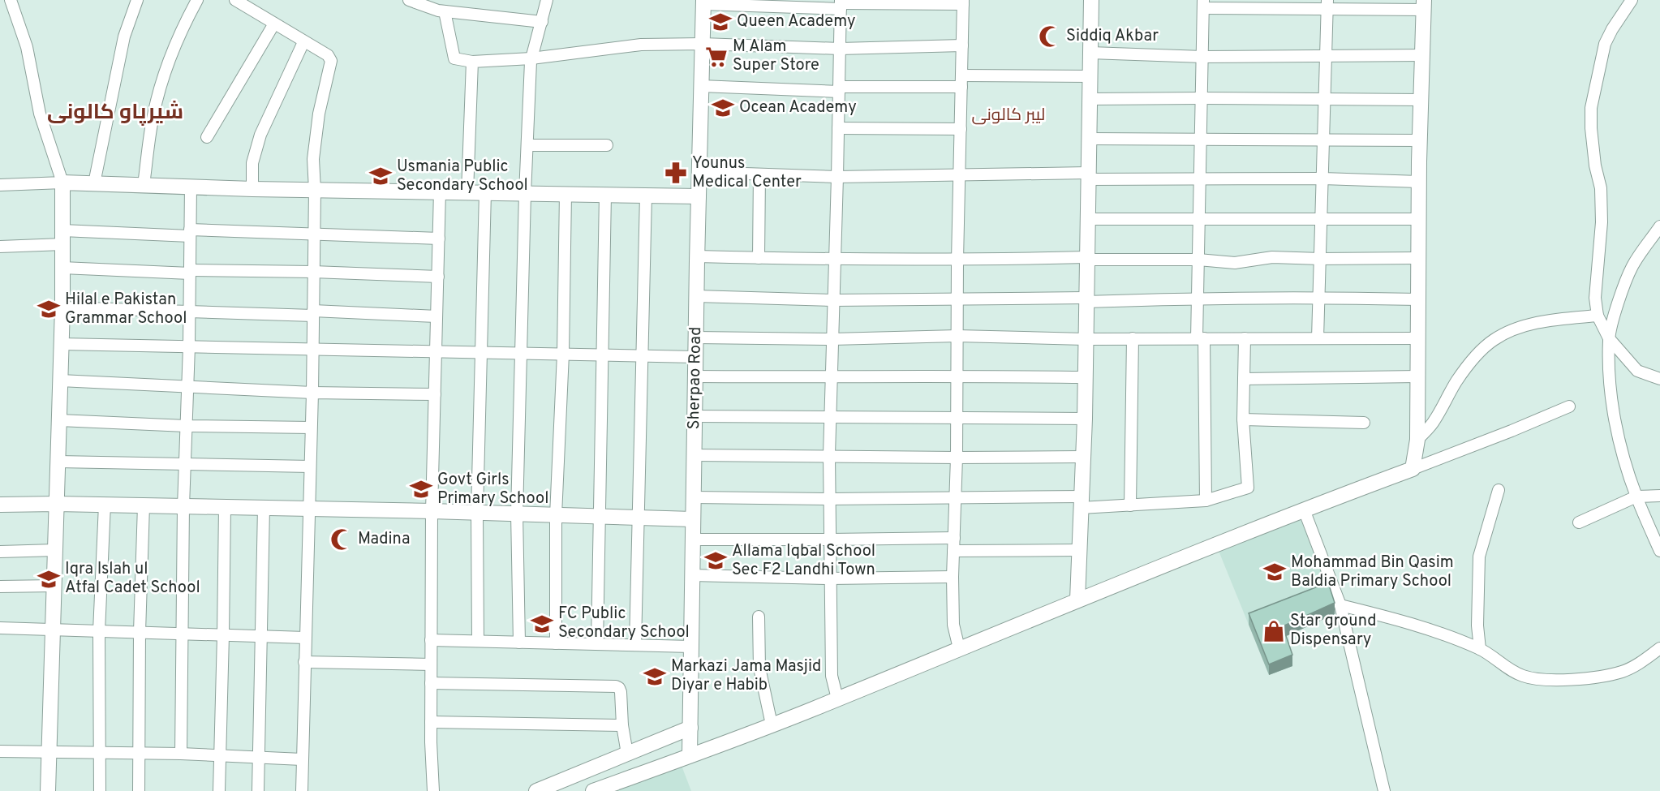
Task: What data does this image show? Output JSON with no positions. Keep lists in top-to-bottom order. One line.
{"streets":{"street":["Sherpao Road"]},"districts":["شیرپاو کالونی","لیبر کالونی"],"places":{"school or university":["Queen Academy","Ocean Academy","Usmania Public Secondary School","Hilal e Pakistan Grammar School","Govt Girls Primary School","Allama Iqbal School Sec F2 Landhi Town","Mohammad Bin Qasim Baldia Primary School","Iqra Islah ul Atfal Cadet School","FC Public Secondary School","Markazi Jama Masjid Diyar e Habib"],"mosque":["Siddiq Akbar","Madina"],"supermarket":["M Alam Super Store"],"pharmacy":["Younus Medical Center"],"shop":["Star ground Dispensary"]}}
